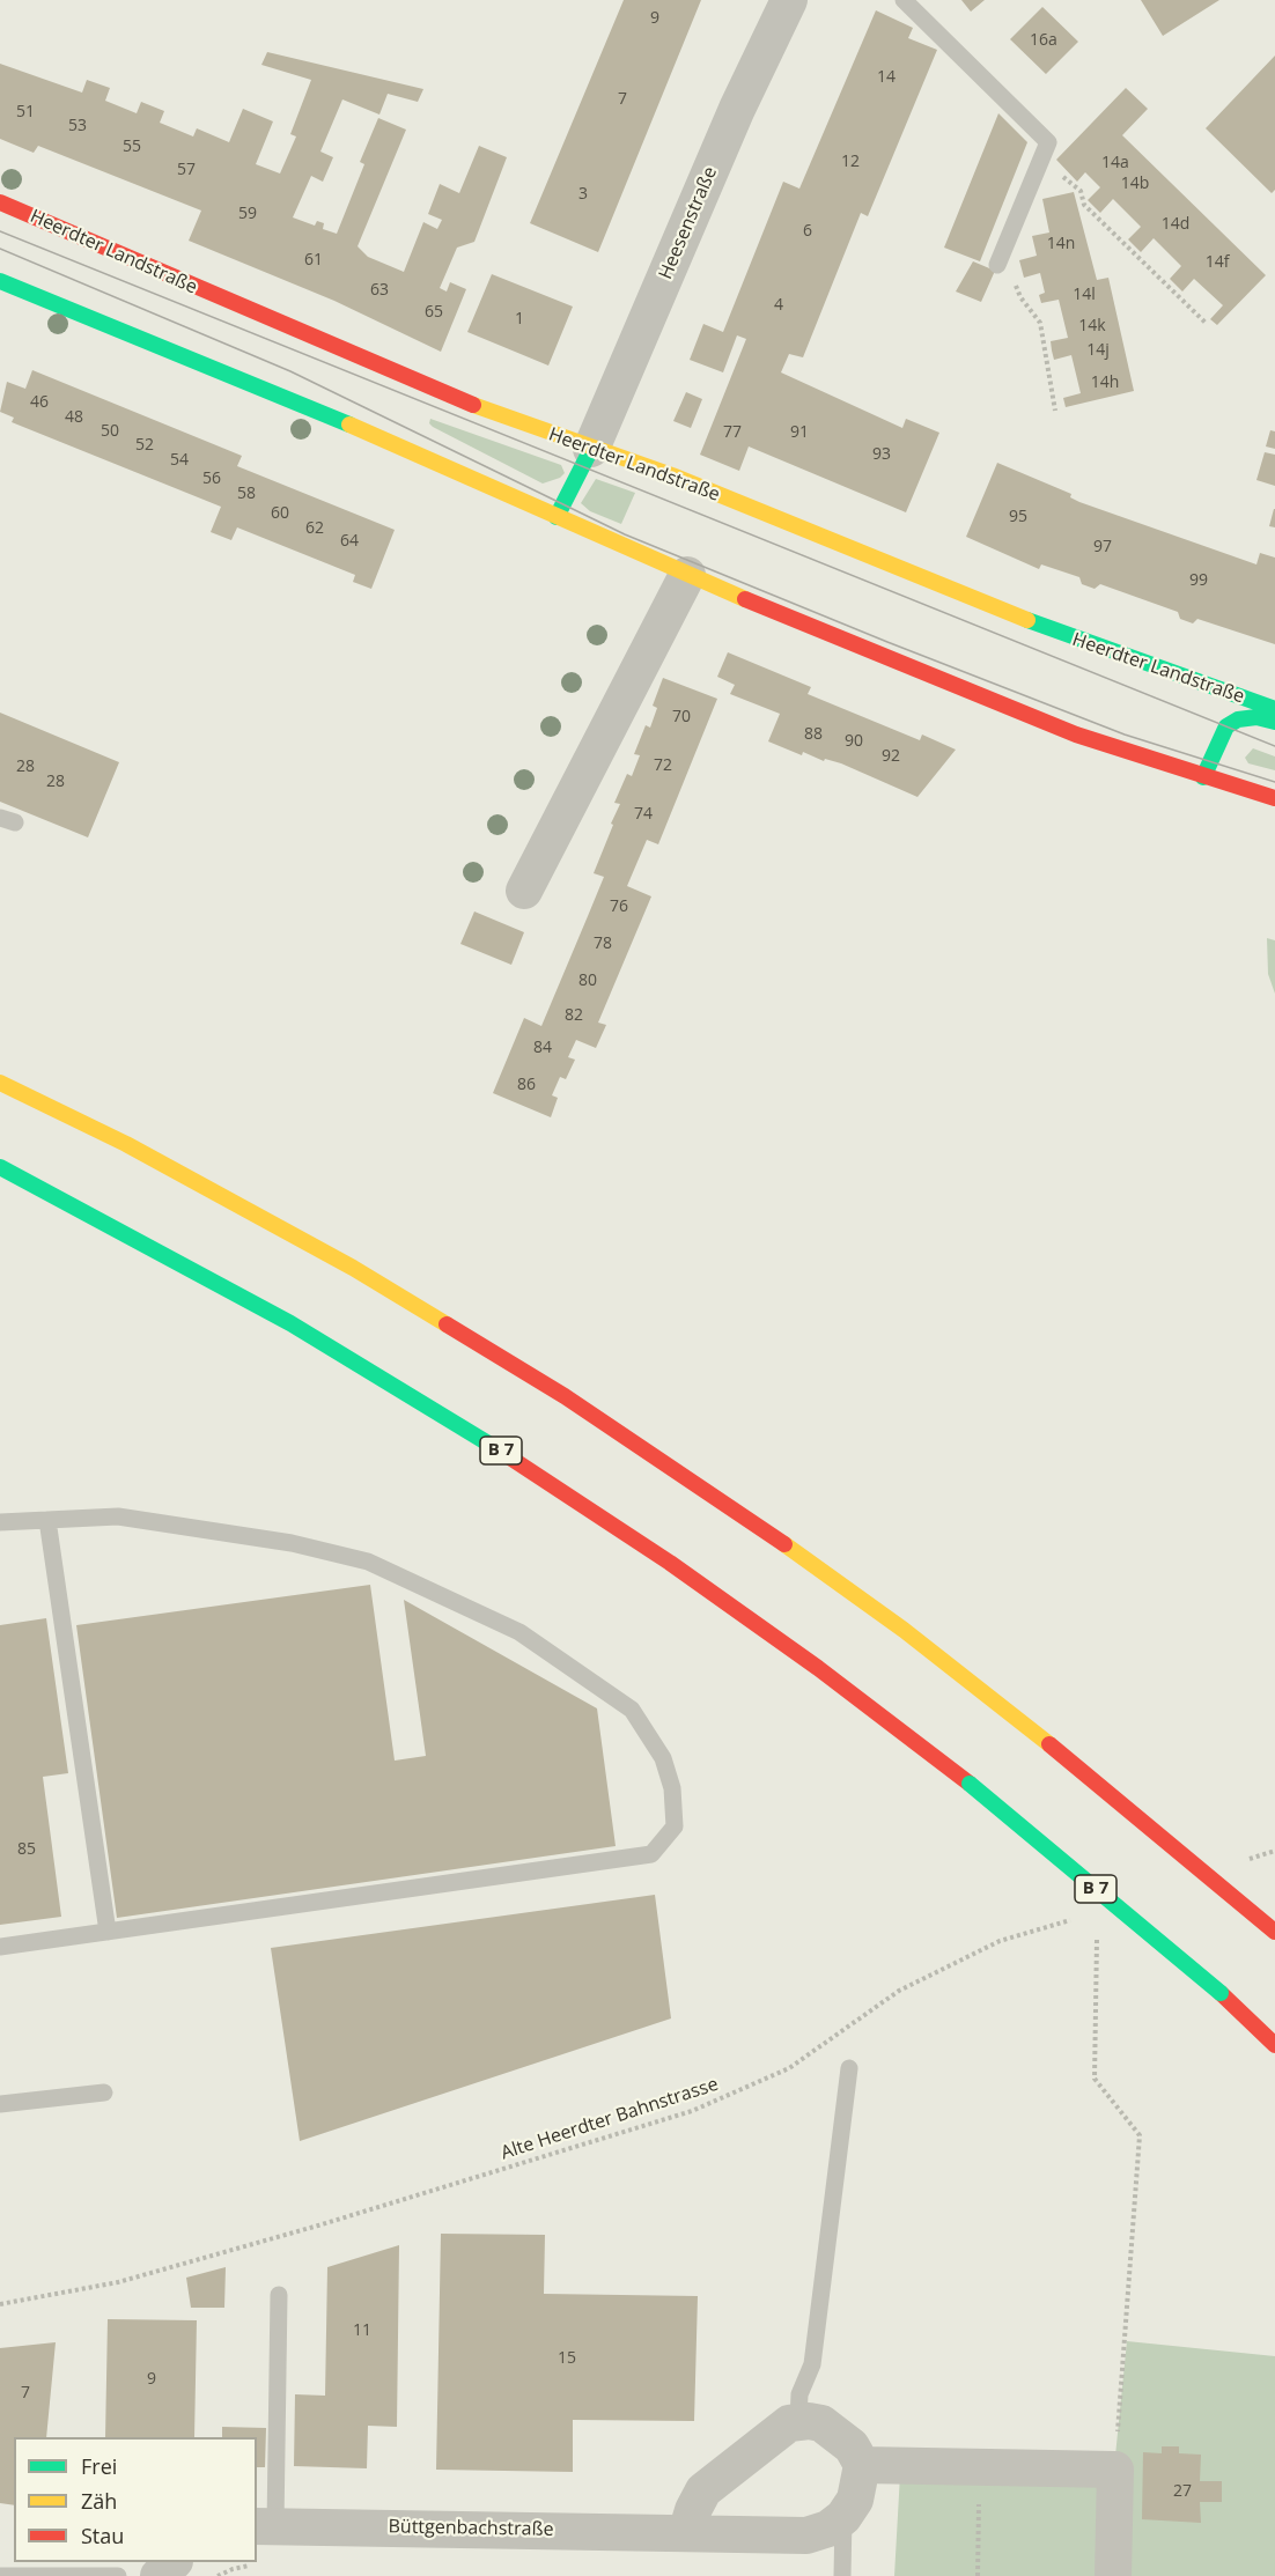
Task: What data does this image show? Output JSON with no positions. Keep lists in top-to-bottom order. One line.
{"streets":{"main road":["Heerdter Landstraße","B 7"],"street":["Heesenstraße","Büttgenbachstraße"],"path":["Alte Heerdter Bahnstrasse"]},"crossings":[["Heesenstraße","Heerdter Landstraße"]],"house_numbers":["9","16a","14","7","51","53","55","12","14a","57","14b","3","59","14d","6","14n","61","14f","63","14l","4","65","1","14k","14j","14h","46","48","50","77","91","52","93","54","56","58","60","95","62","64","97","99","70","88","90","92","72","28","28","74","76","78","80","82","84","86","85","11","15","9","7","27"],"legend":["Frei","Zäh","Stau"]}
